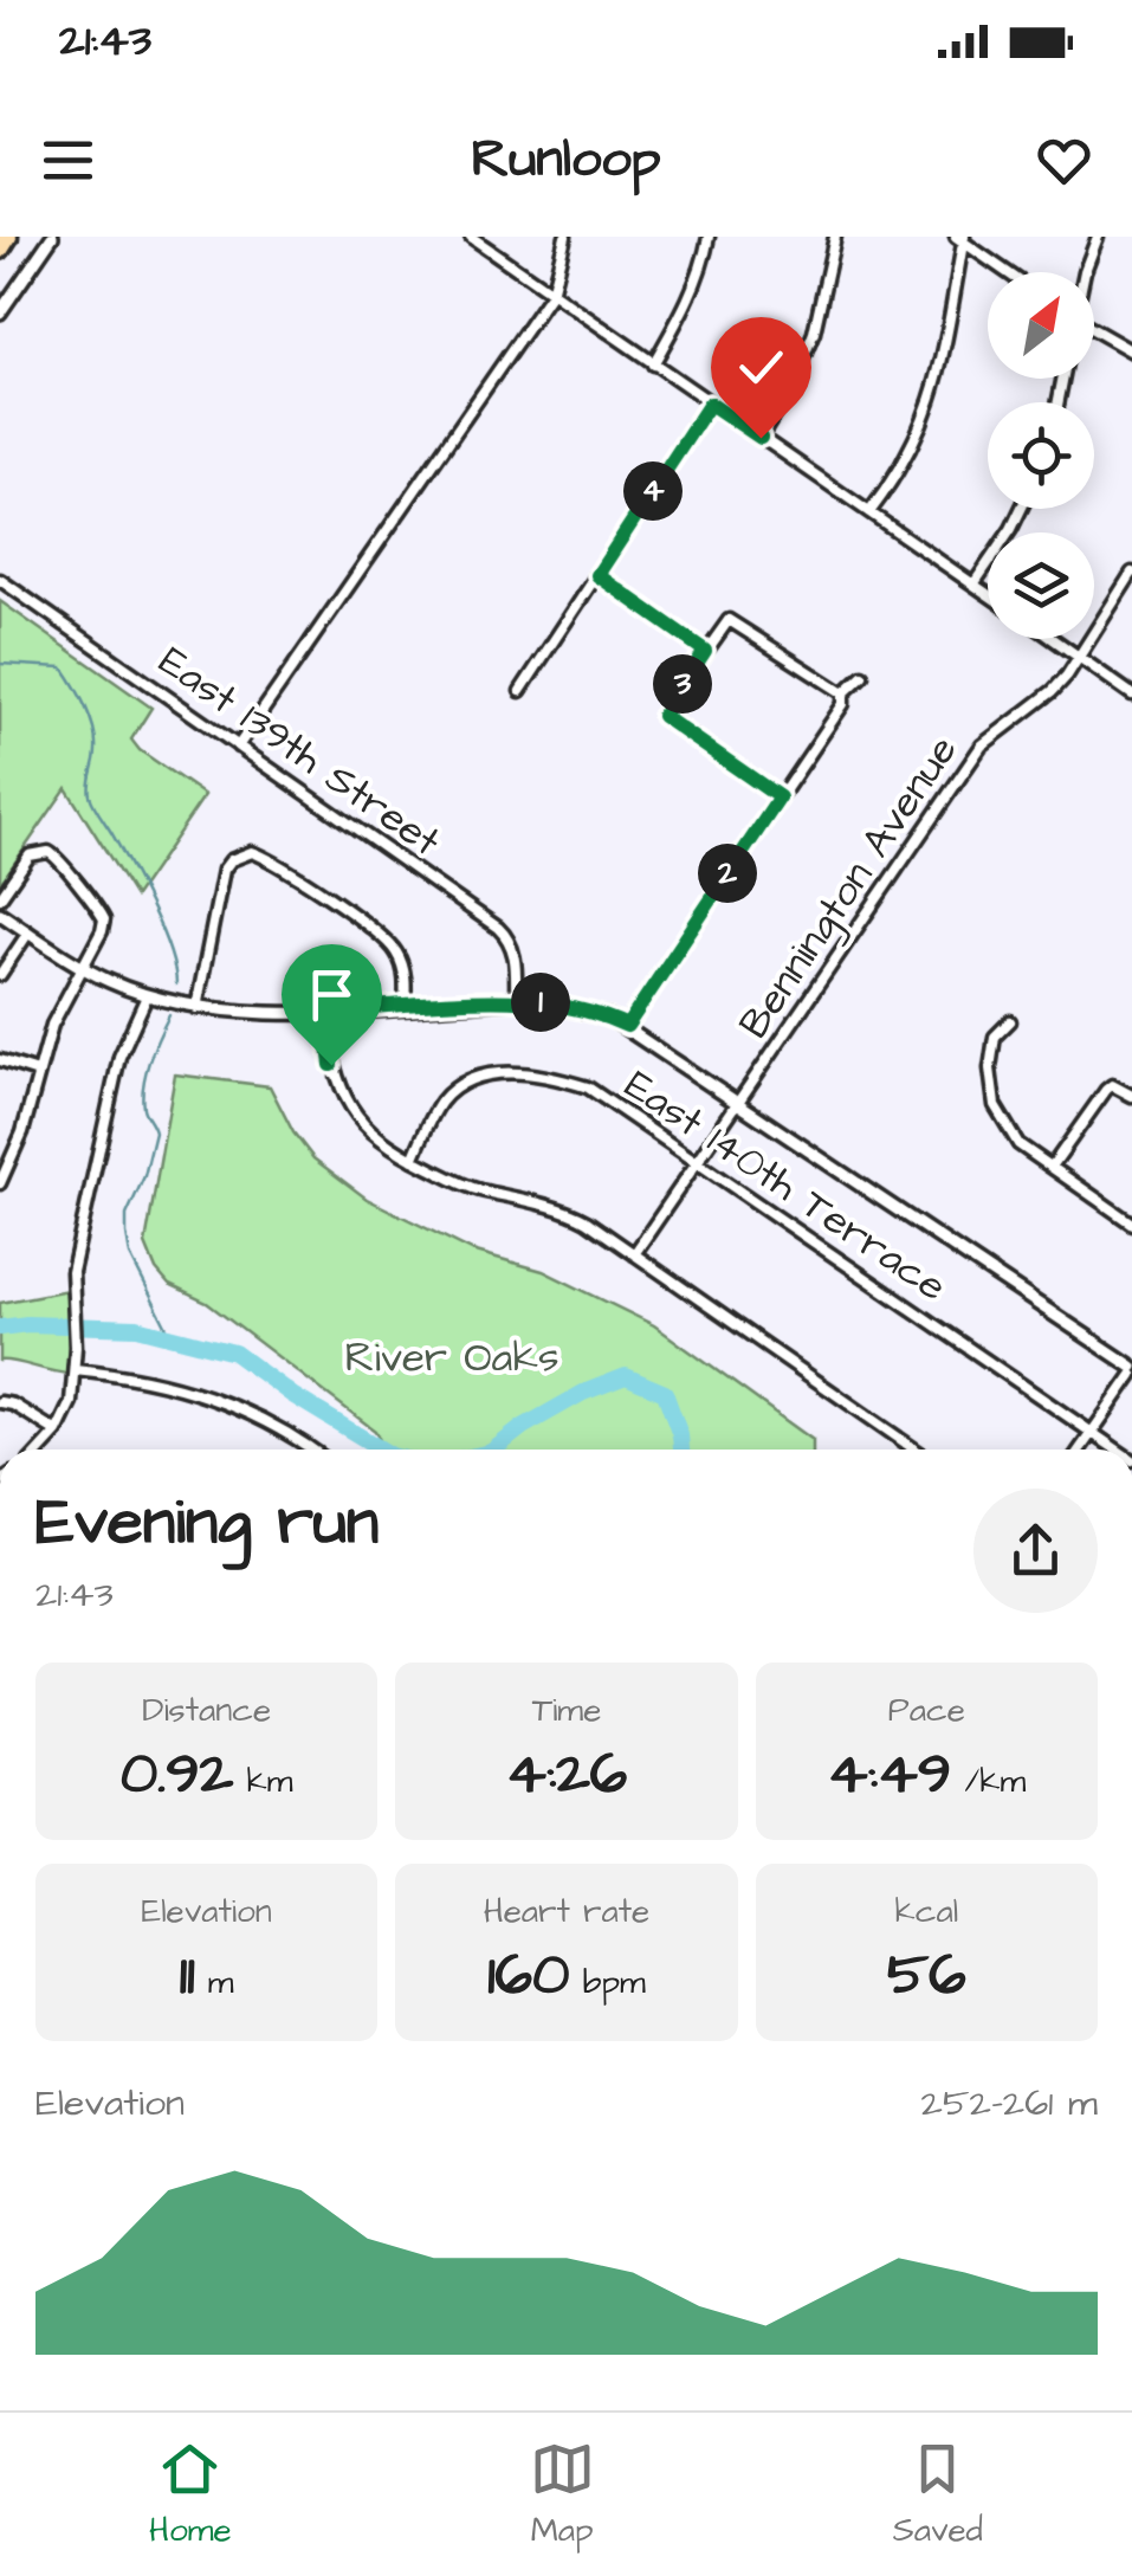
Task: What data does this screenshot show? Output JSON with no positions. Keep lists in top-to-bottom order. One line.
{"streets":{"street":["East 139th Street","Bennington Avenue","East 140th Terrace"]},"crossings":[["Bennington Avenue","East 140th Terrace"]],"parks":["River Oaks"],"north":"top right","page":{"status":"21:43","header":"Runloop","pins":["4","3","2","1"],"heading":["Evening run","21:43"],"stats":[["Distance","0.92 km"],["Time","4:26"],["Pace","4:49 /km"],["Elevation","11 m"],["Heart rate","160 bpm"],["kcal","56"]],"chart":["Elevation","252–261 m"],"tabs":["Home","Map","Saved"]}}
